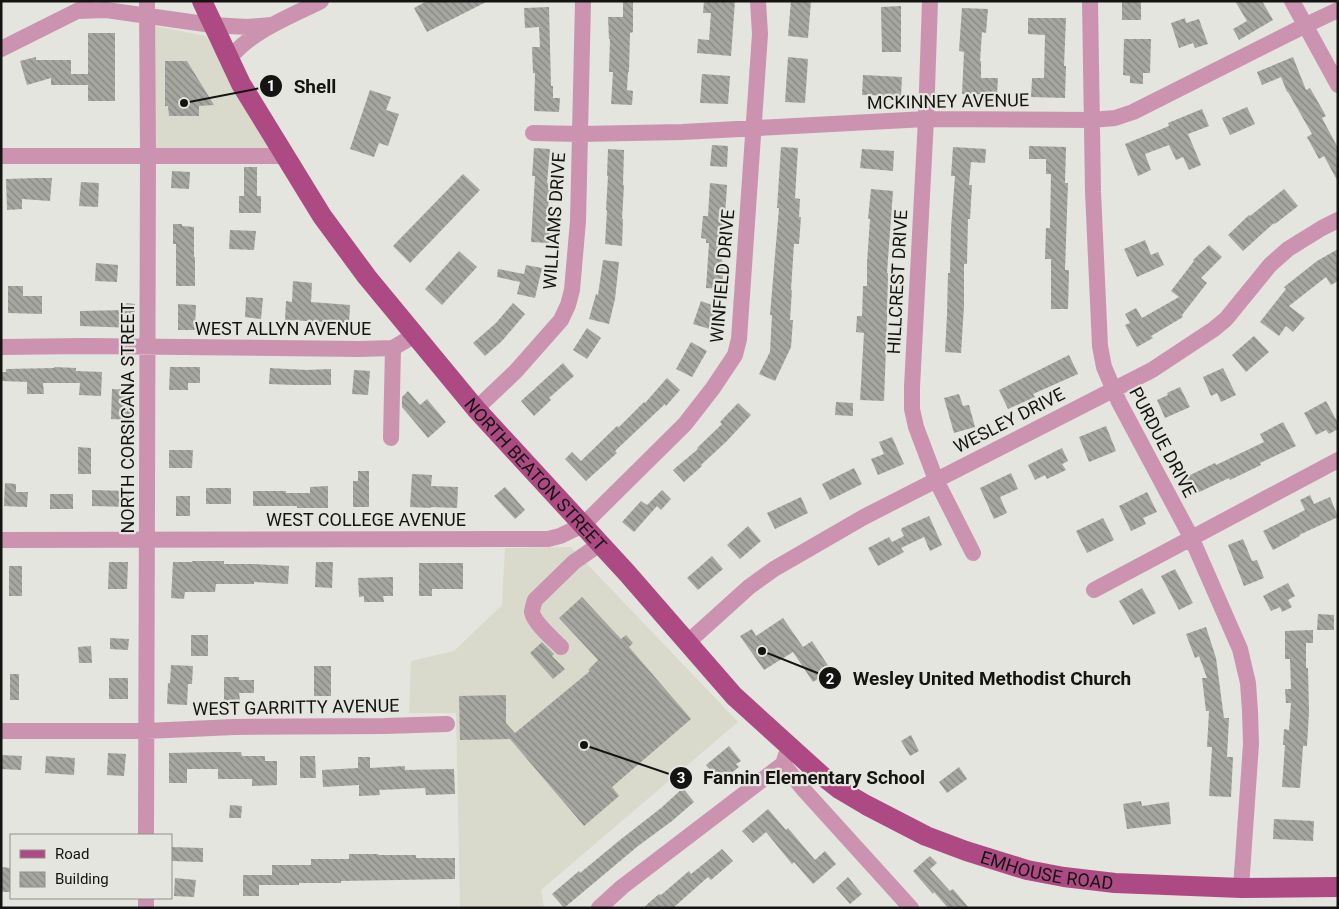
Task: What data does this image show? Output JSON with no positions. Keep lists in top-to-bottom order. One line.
{"streets":{"main road":["NORTH BEATON STREET","EMHOUSE ROAD"],"street":["MCKINNEY AVENUE","WILLIAMS DRIVE","WINFIELD DRIVE","HILLCREST DRIVE","WEST ALLYN AVENUE","NORTH CORSICANA STREET","WESLEY DRIVE","PURDUE DRIVE","WEST COLLEGE AVENUE","WEST GARRITTY AVENUE"]},"crossings":[["MCKINNEY AVENUE","WILLIAMS DRIVE"],["MCKINNEY AVENUE","WINFIELD DRIVE"],["MCKINNEY AVENUE","HILLCREST DRIVE"],["MCKINNEY AVENUE","PURDUE DRIVE"],["WILLIAMS DRIVE","NORTH BEATON STREET"],["WINFIELD DRIVE","NORTH BEATON STREET"],["WINFIELD DRIVE","WEST COLLEGE AVENUE"],["HILLCREST DRIVE","WESLEY DRIVE"],["WEST ALLYN AVENUE","NORTH CORSICANA STREET"],["WEST ALLYN AVENUE","NORTH BEATON STREET"],["NORTH CORSICANA STREET","WEST COLLEGE AVENUE"],["NORTH CORSICANA STREET","WEST GARRITTY AVENUE"],["WESLEY DRIVE","PURDUE DRIVE"],["WESLEY DRIVE","NORTH BEATON STREET"],["PURDUE DRIVE","EMHOUSE ROAD"],["NORTH BEATON STREET","WEST COLLEGE AVENUE"],["NORTH BEATON STREET","EMHOUSE ROAD"]],"places":["Shell","Wesley United Methodist Church","Fannin Elementary School"],"legend":["Road","Building"]}
